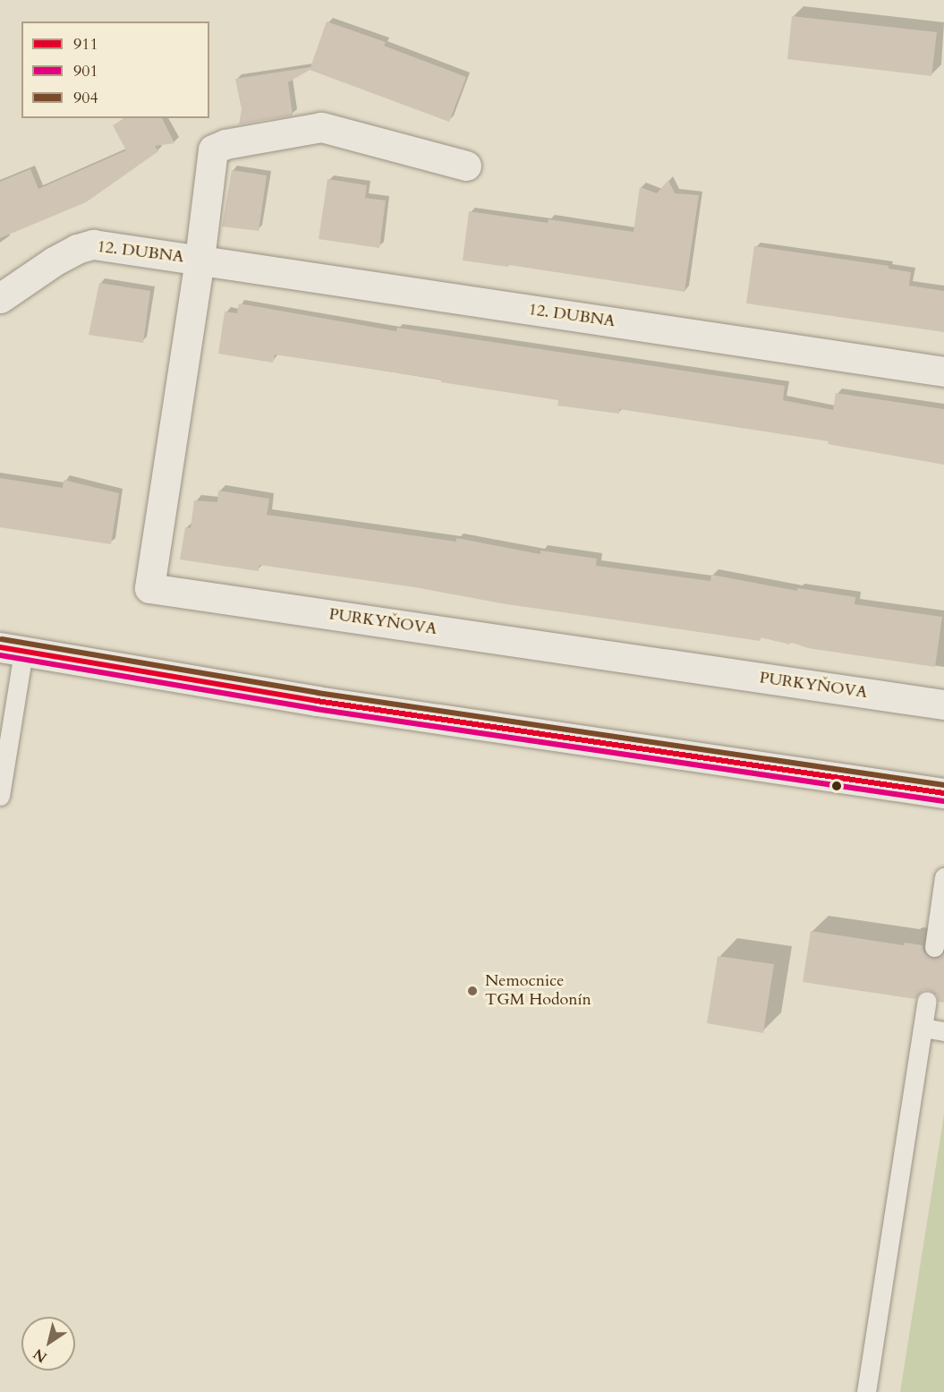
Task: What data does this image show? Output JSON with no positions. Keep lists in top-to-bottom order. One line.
{"streets":{"street":["12. DUBNA","PURKYŇOVA"]},"crossings":[["12. DUBNA","PURKYŇOVA"]],"places":["Nemocnice TGM Hodonín"],"lines":["transit line 904","transit line 911","transit line 901"],"legend":["911","901","904"],"north":"bottom left"}
